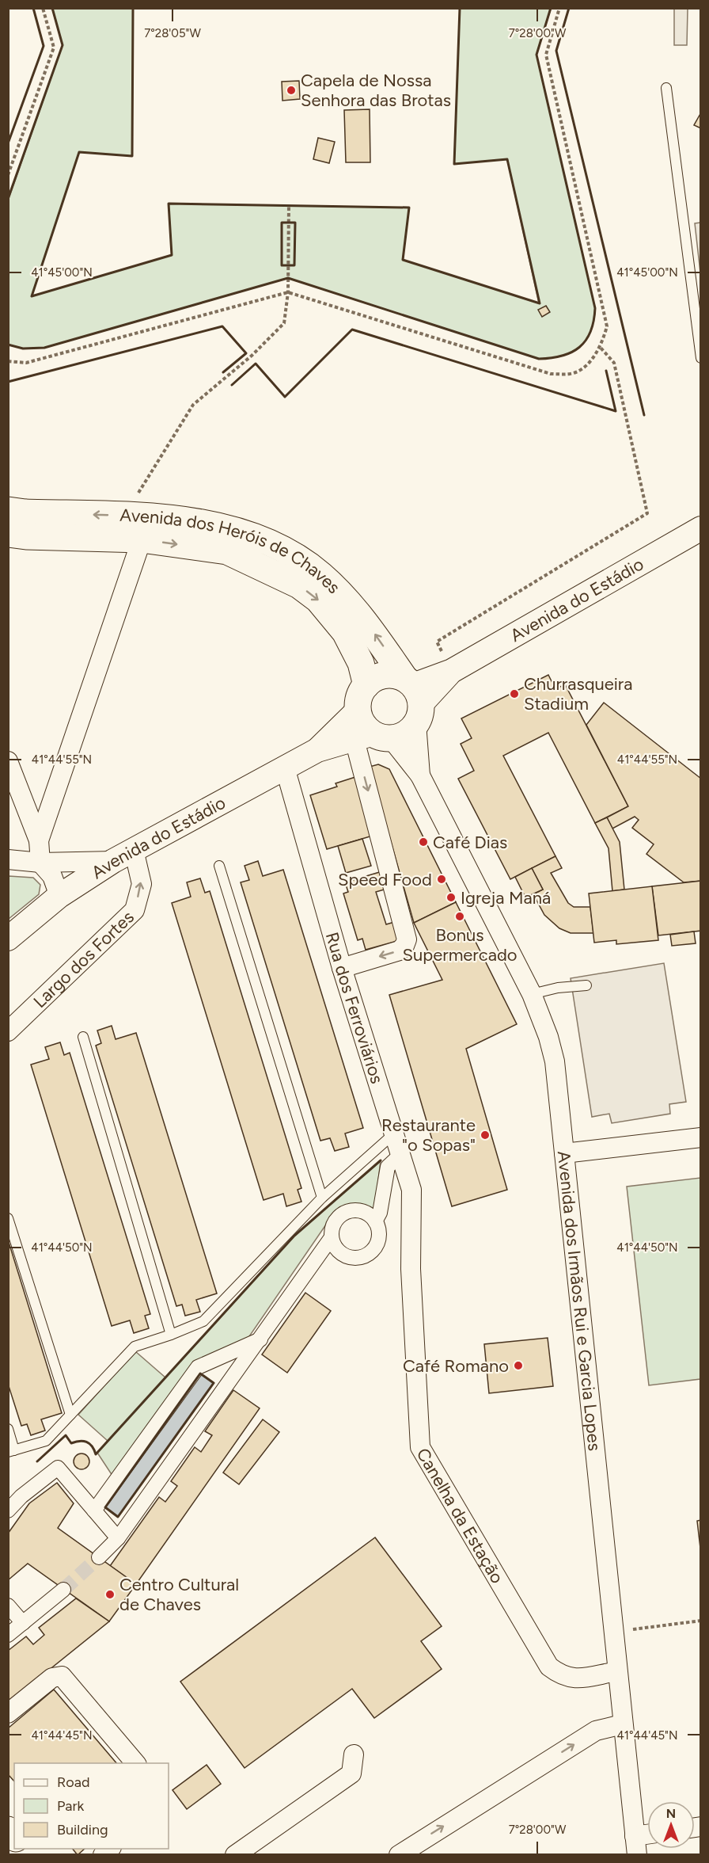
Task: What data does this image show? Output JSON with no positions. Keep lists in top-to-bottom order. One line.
{"streets":{"main road":["Avenida dos Heróis de Chaves"],"street":["Avenida do Estádio","Largo dos Fortes","Rua dos Ferroviários","Avenida dos Irmãos Rui e Garcia Lopes","Canelha da Estação"]},"crossings":[["Avenida dos Heróis de Chaves","Avenida do Estádio"],["Avenida do Estádio","Largo dos Fortes"],["Avenida do Estádio","Rua dos Ferroviários"],["Rua dos Ferroviários","Canelha da Estação"],["Avenida dos Irmãos Rui e Garcia Lopes","Canelha da Estação"]],"one_way":["Largo dos Fortes"],"places":["Capela de Nossa Senhora das Brotas","Churrasqueira Stadium","Café Dias","Speed Food","Igreja Maná","Bonus Supermercado","Restaurante \"o Sopas\"","Café Romano","Centro Cultural de Chaves"],"legend":["Road","Park","Building"],"north":"top","coordinates":["7°28'05\"W","7°28'00\"W","41°45'00\"N","41°44'55\"N","41°44'50\"N","41°44'45\"N"]}
